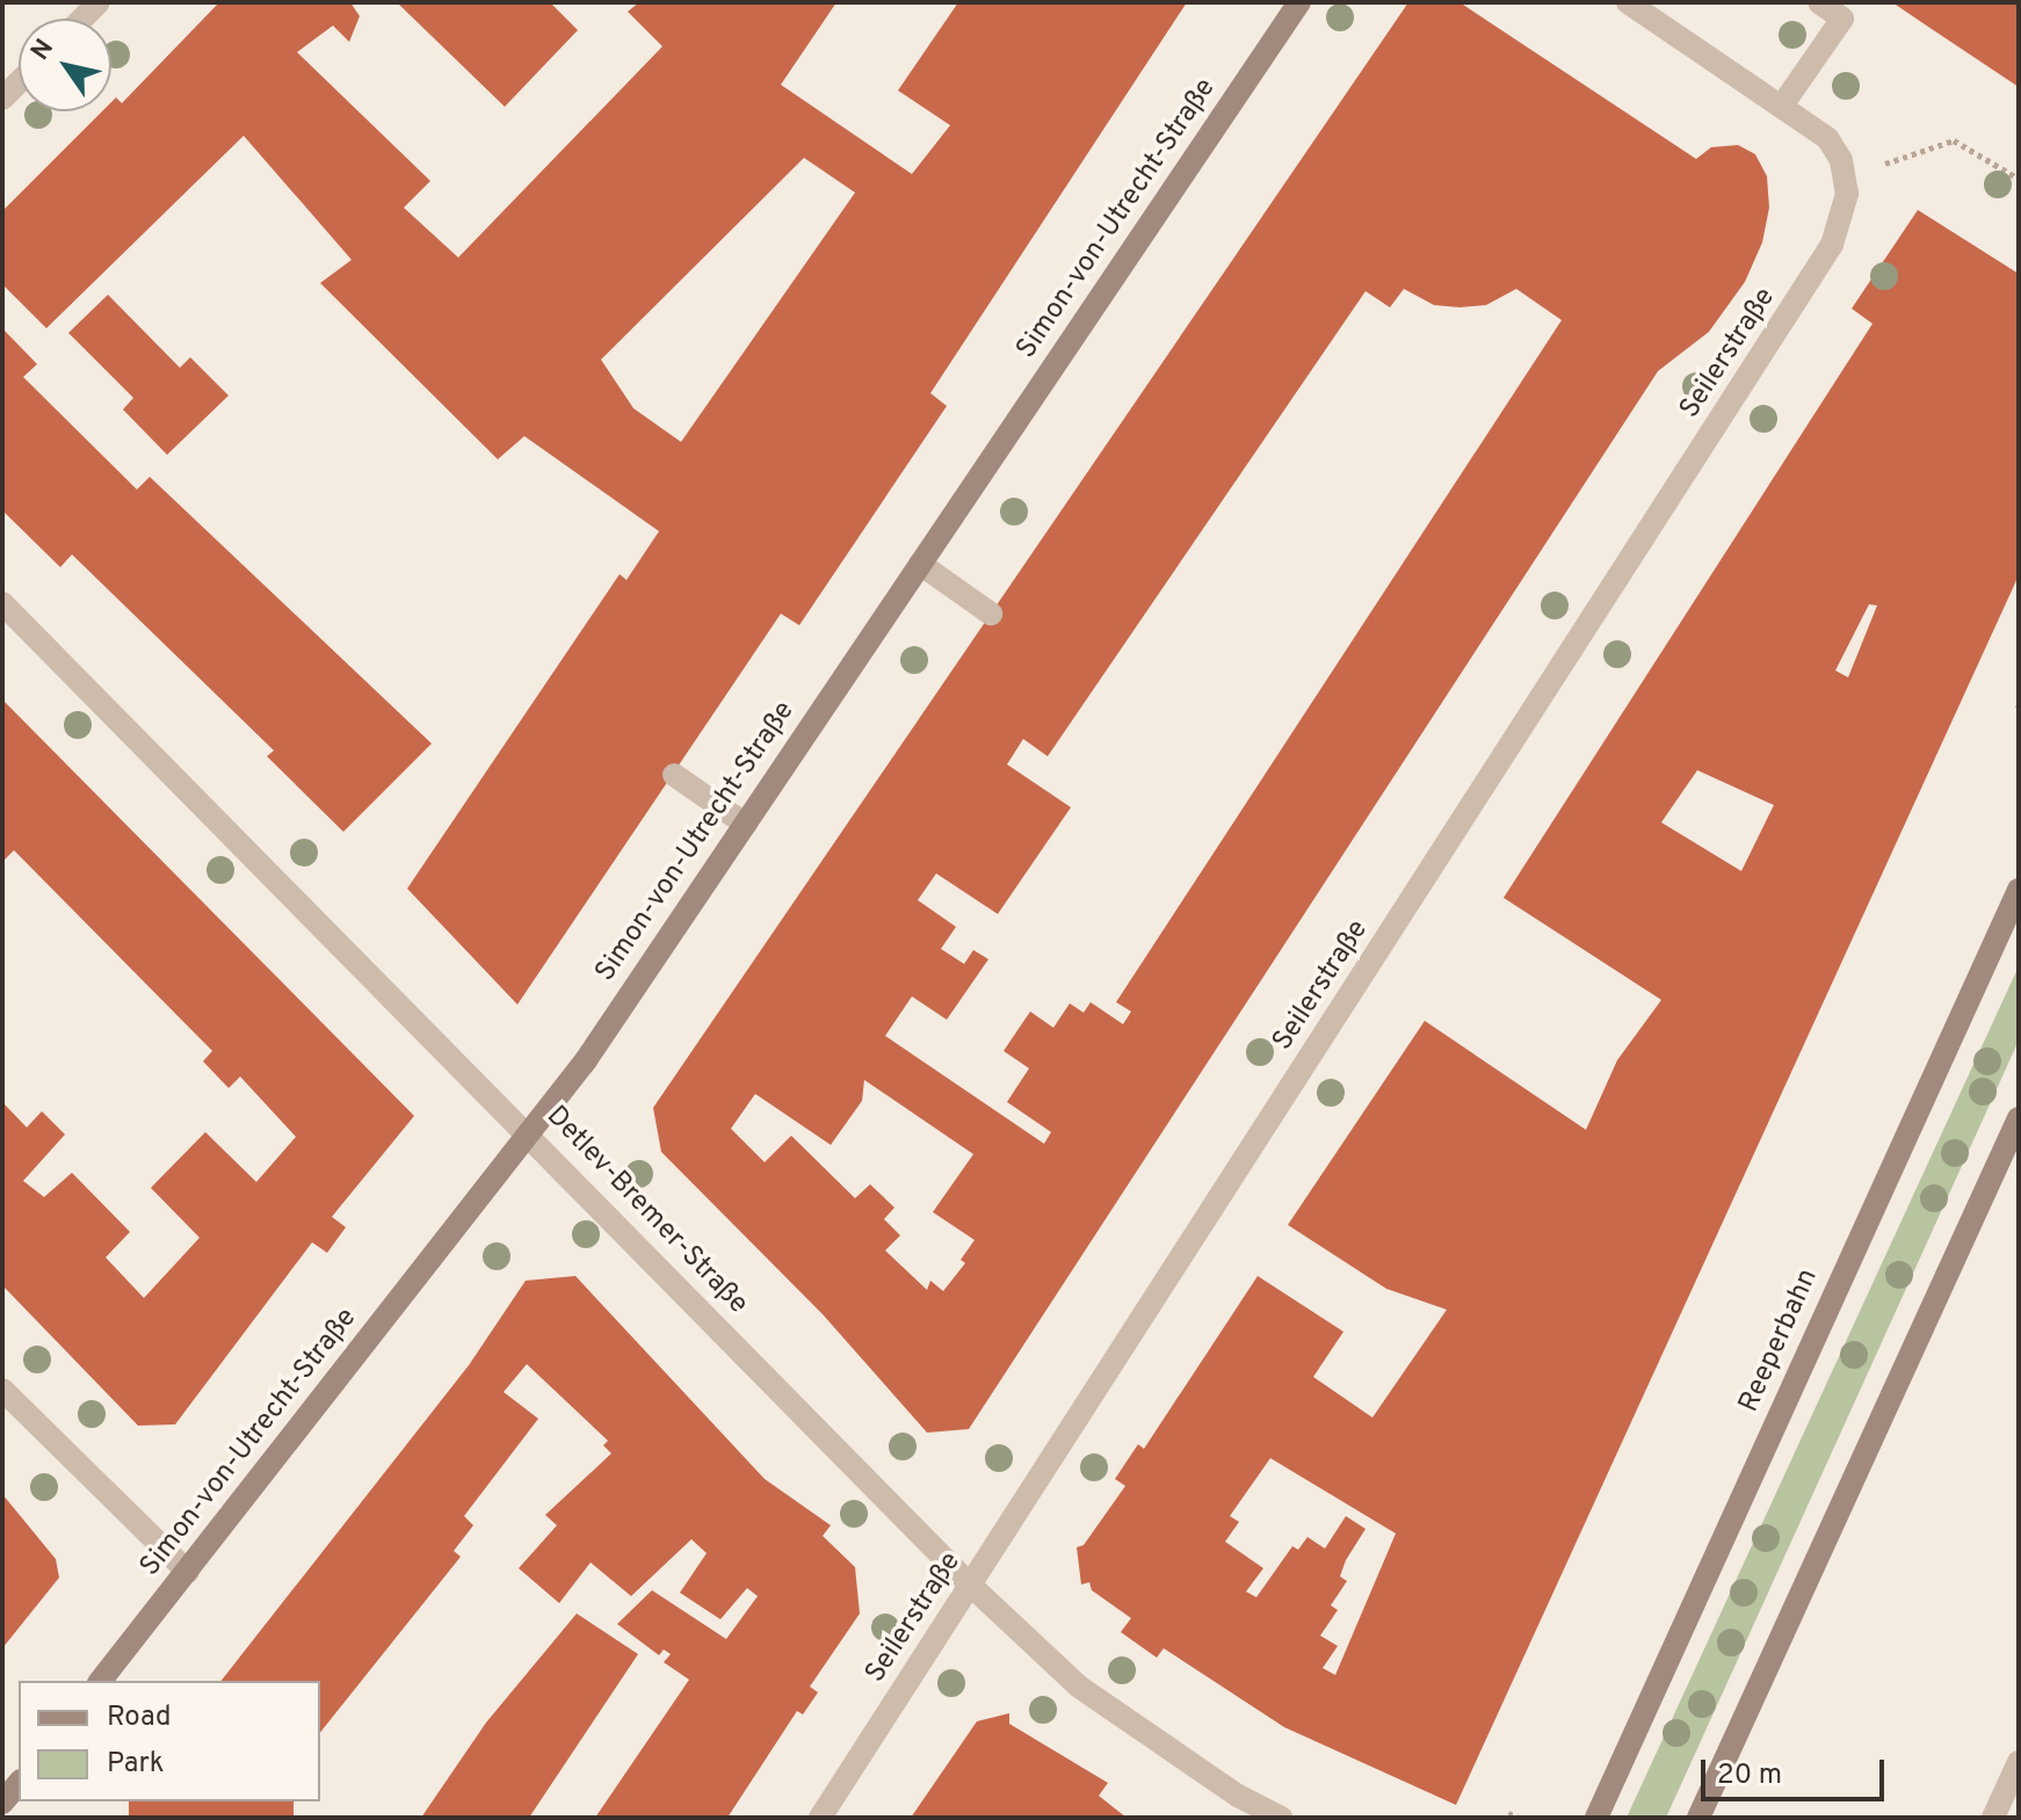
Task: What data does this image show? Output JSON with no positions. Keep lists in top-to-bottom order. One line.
{"streets":{"main road":["Simon-von-Utrecht-Straße","Reeperbahn"],"street":["Seilerstraße","Detlev-Bremer-Straße"]},"crossings":[["Simon-von-Utrecht-Straße","Detlev-Bremer-Straße"],["Seilerstraße","Detlev-Bremer-Straße"]],"legend":["Road","Park"],"scale_bar":"20 m","north":"top left"}
